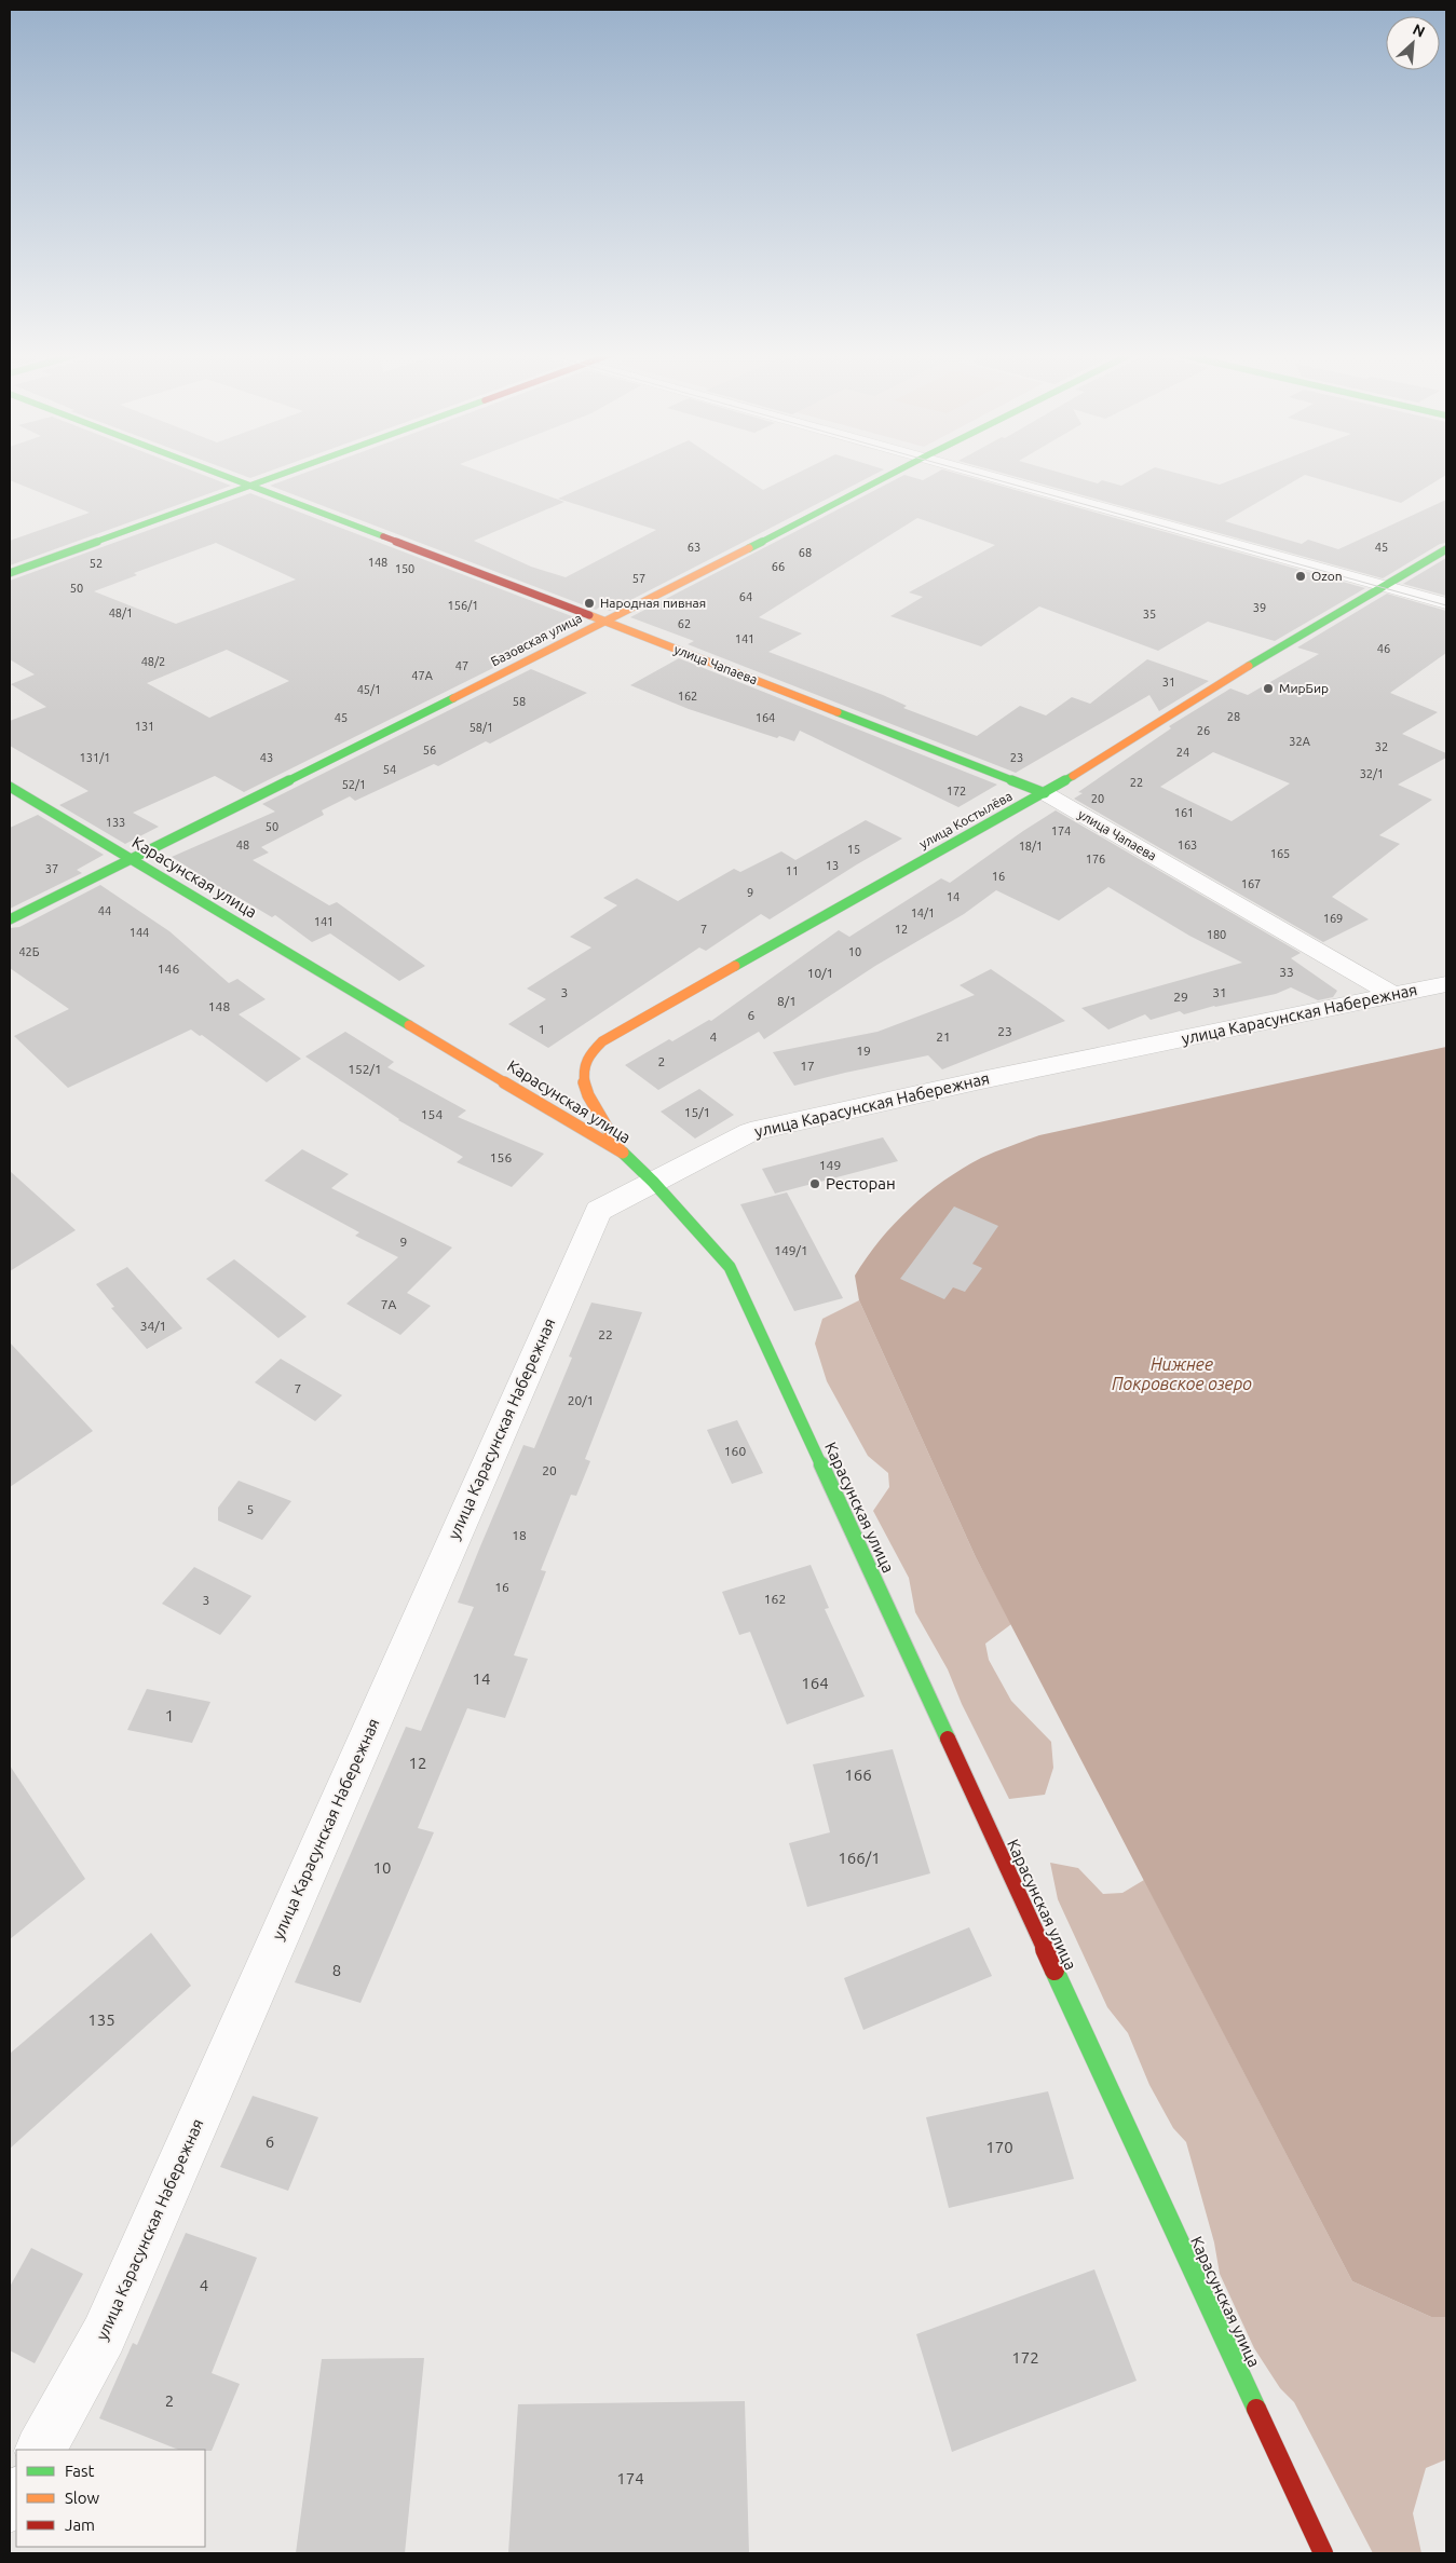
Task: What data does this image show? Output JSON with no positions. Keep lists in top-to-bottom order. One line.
{"streets":{"street":["Базовская улица","улица Чапаева","улица Костылёва","Карасунская улица","улица Карасунская Набережная"]},"crossings":[["Базовская улица","улица Чапаева"],["Базовская улица","Карасунская улица"],["улица Чапаева","улица Костылёва"],["улица Чапаева","улица Карасунская Набережная"],["улица Костылёва","Карасунская улица"],["Карасунская улица","улица Карасунская Набережная"]],"water":["Нижнее Покровское озеро"],"places":["Ozon","Народная пивная","МирБир","Ресторан"],"house_numbers":["63","45","68","148","52","66","150","57","50","64","156/1","39","48/1","35","62","141","46","48/2","47","47А","31","45/1","162","58","28","45","164","131","58/1","26","32А","32","56","24","131/1","43","23","54","32/1","22","52/1","172","20","161","133","50","174","48","163","18/1","15","165","176","13","37","11","16","167","9","14","44","14/1","169","141","7","12","144","180","42Б","10","146","33","10/1","3","31","29","8/1","148","6","1","23","4","21","19","2","17","152/1","15/1","154","156","149","9","149/1","7А","34/1","22","7","20/1","160","20","5","18","16","162","3","14","164","1","12","166","166/1","10","8","135","6","170","4","172","2","174"],"legend":["Fast","Slow","Jam"],"north":"top right"}
